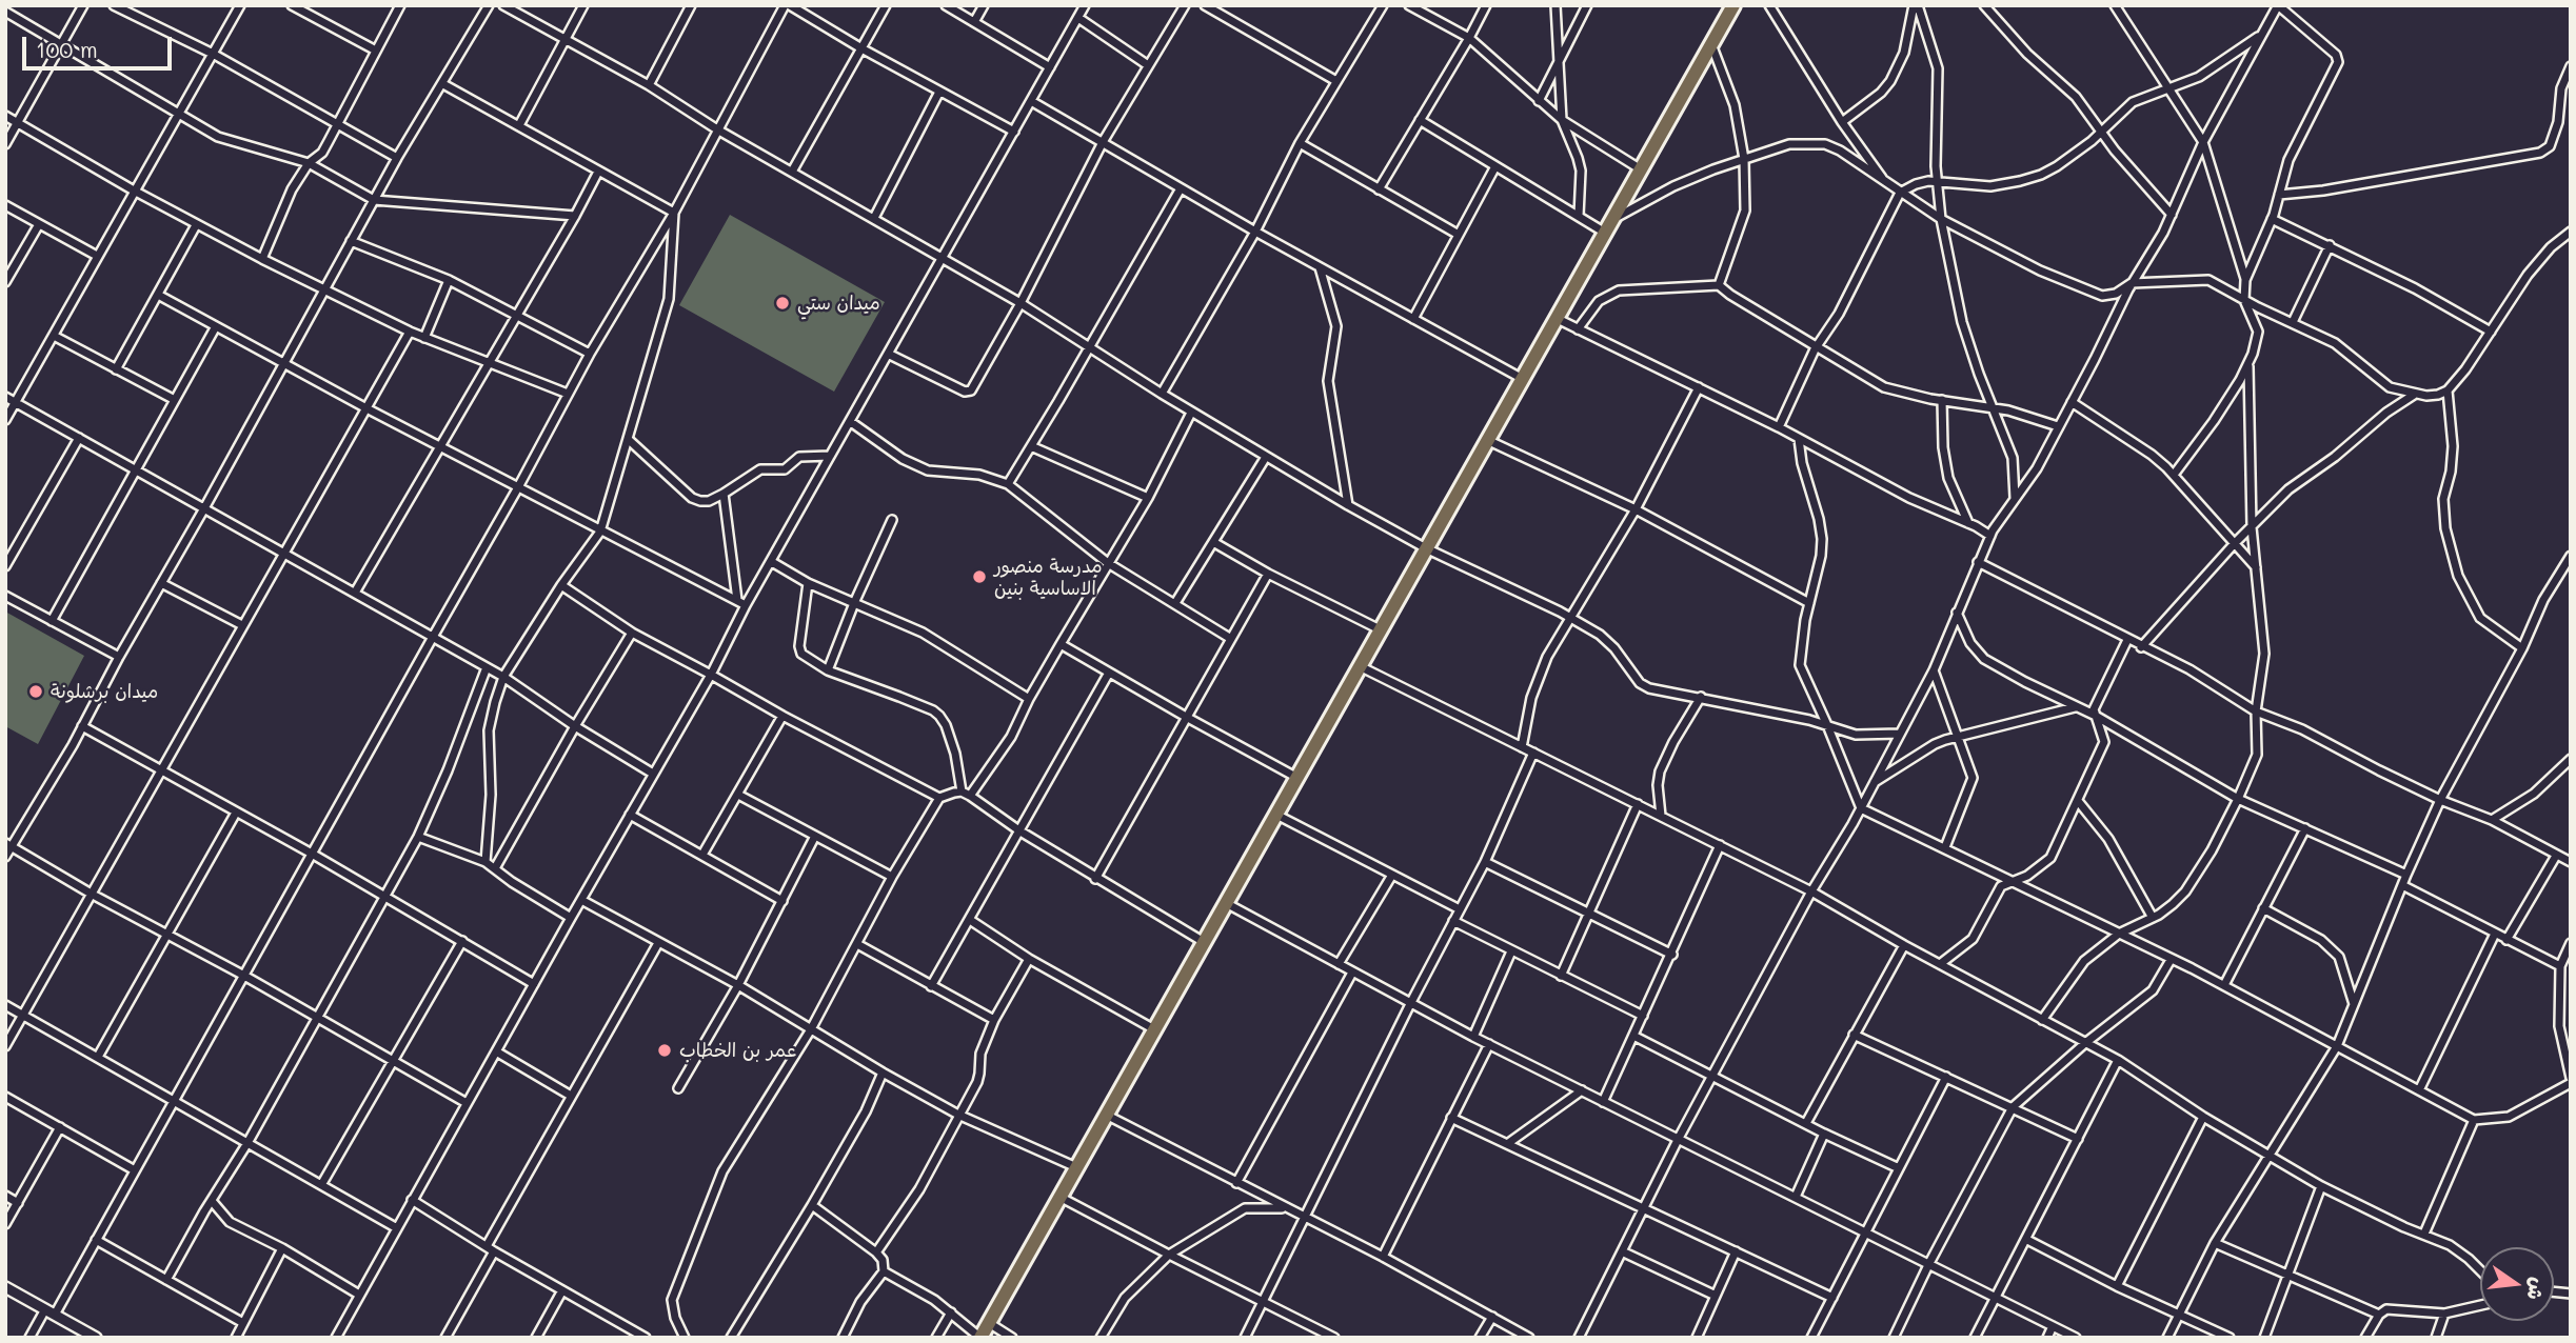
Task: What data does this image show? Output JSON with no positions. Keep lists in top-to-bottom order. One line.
{"places":["ميدان ستي","مدرسة منصور الاساسية بنين","ميدان برشلونة","عمر بن الخطاب"],"scale_bar":"100 m","north":"right"}
